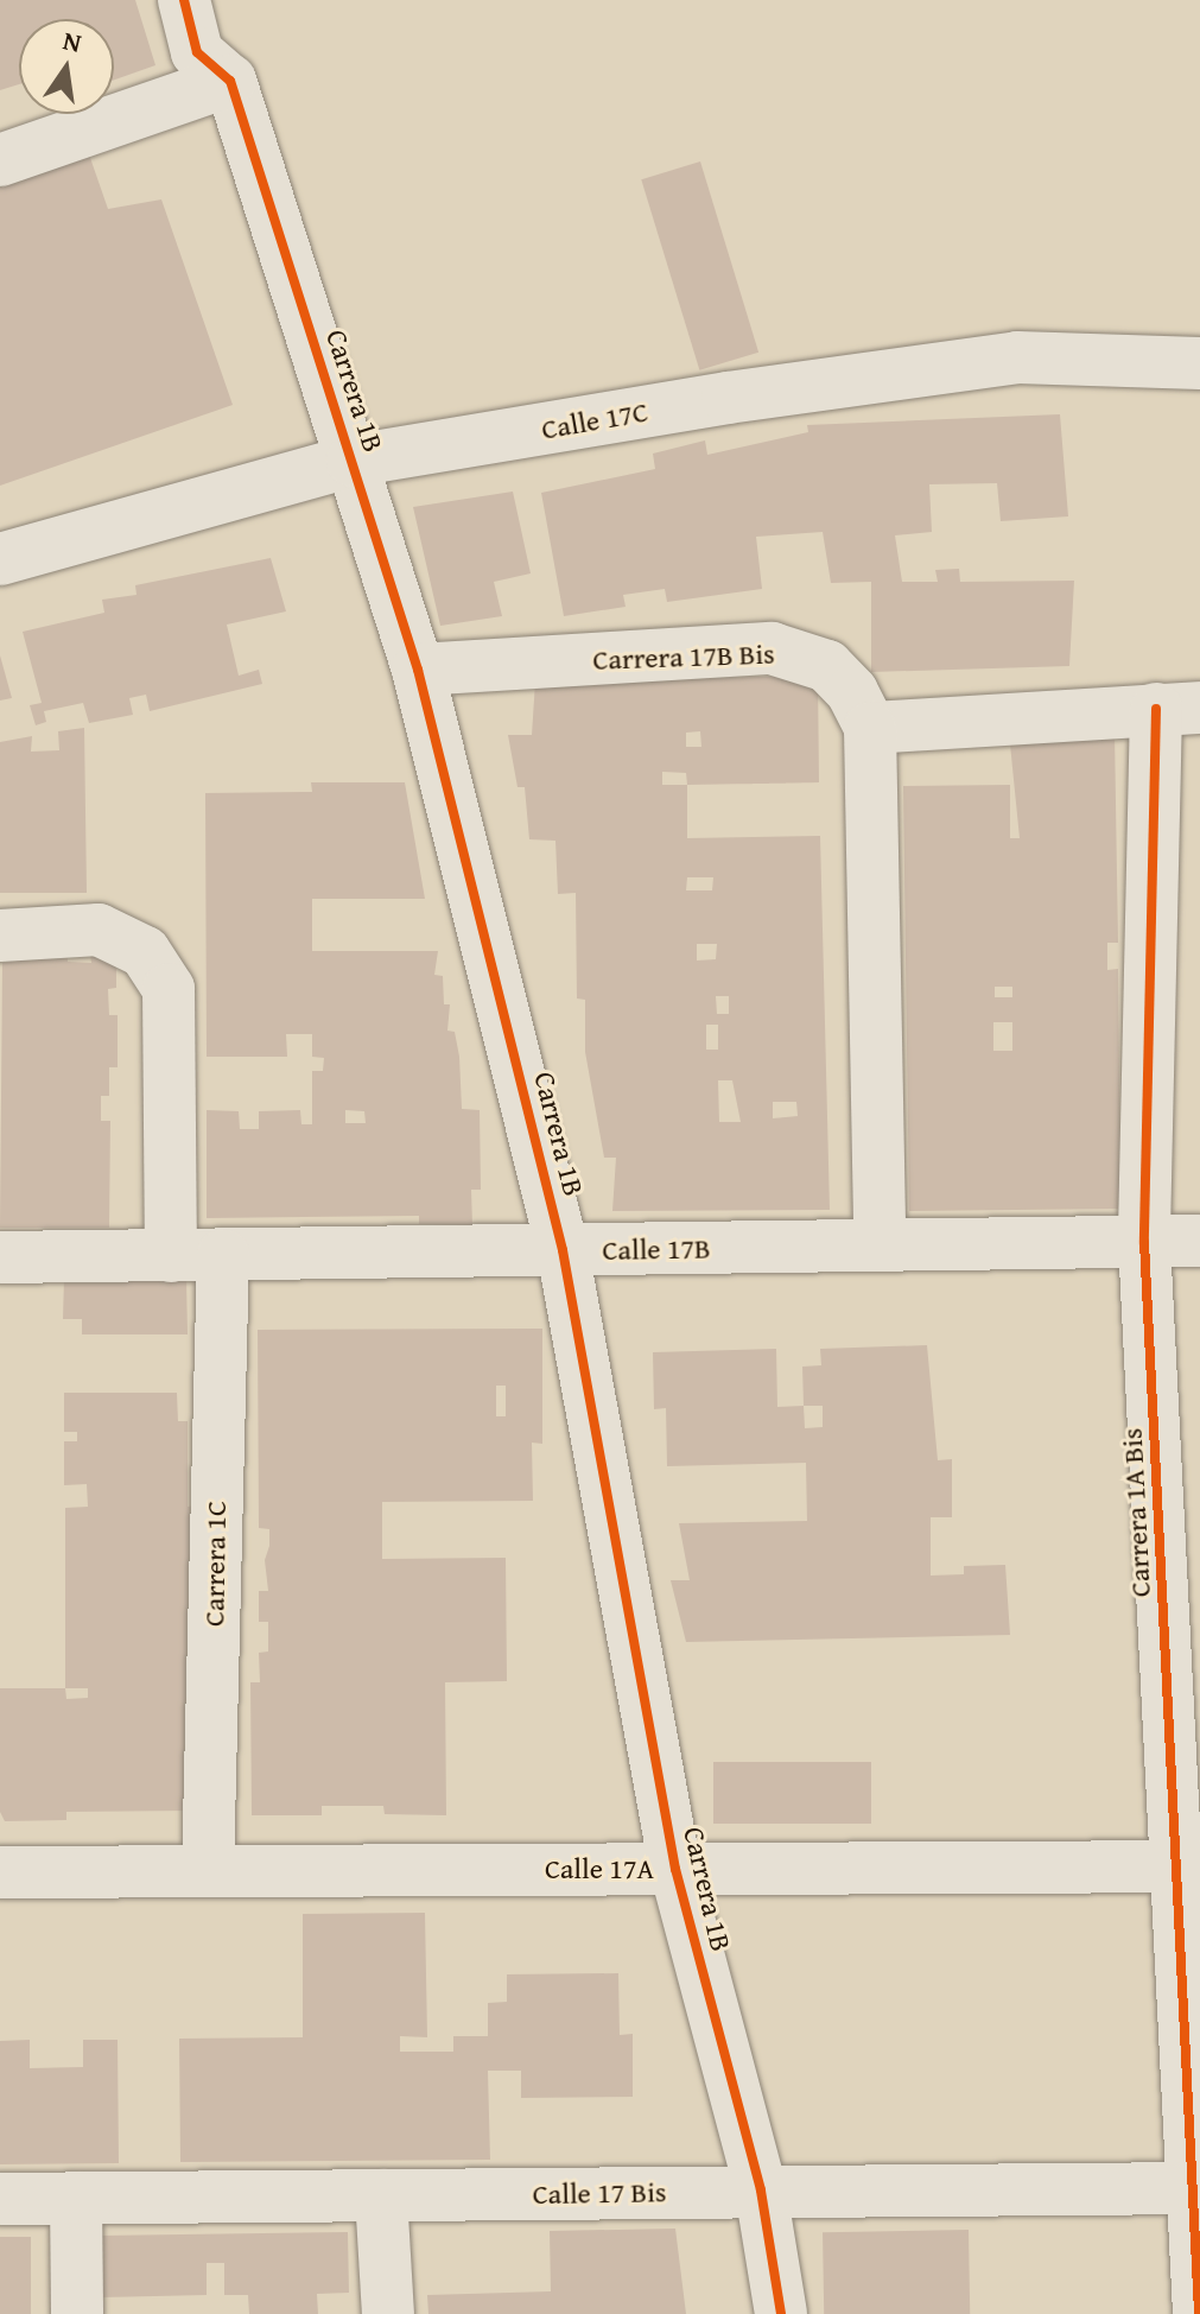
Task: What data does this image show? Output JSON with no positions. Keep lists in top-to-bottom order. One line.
{"streets":{"street":["Carrera 1B","Calle 17C","Carrera 17B Bis","Calle 17B","Carrera 1A Bis","Carrera 1C","Calle 17A","Calle 17 Bis"]},"crossings":[["Carrera 1B","Calle 17C"],["Carrera 1B","Carrera 17B Bis"],["Carrera 1B","Calle 17B"],["Carrera 1B","Calle 17A"],["Carrera 1B","Calle 17 Bis"],["Calle 17B","Carrera 1A Bis"],["Calle 17B","Carrera 1C"],["Carrera 1A Bis","Calle 17A"],["Carrera 1A Bis","Calle 17 Bis"],["Carrera 1C","Calle 17A"]],"north":"top"}
